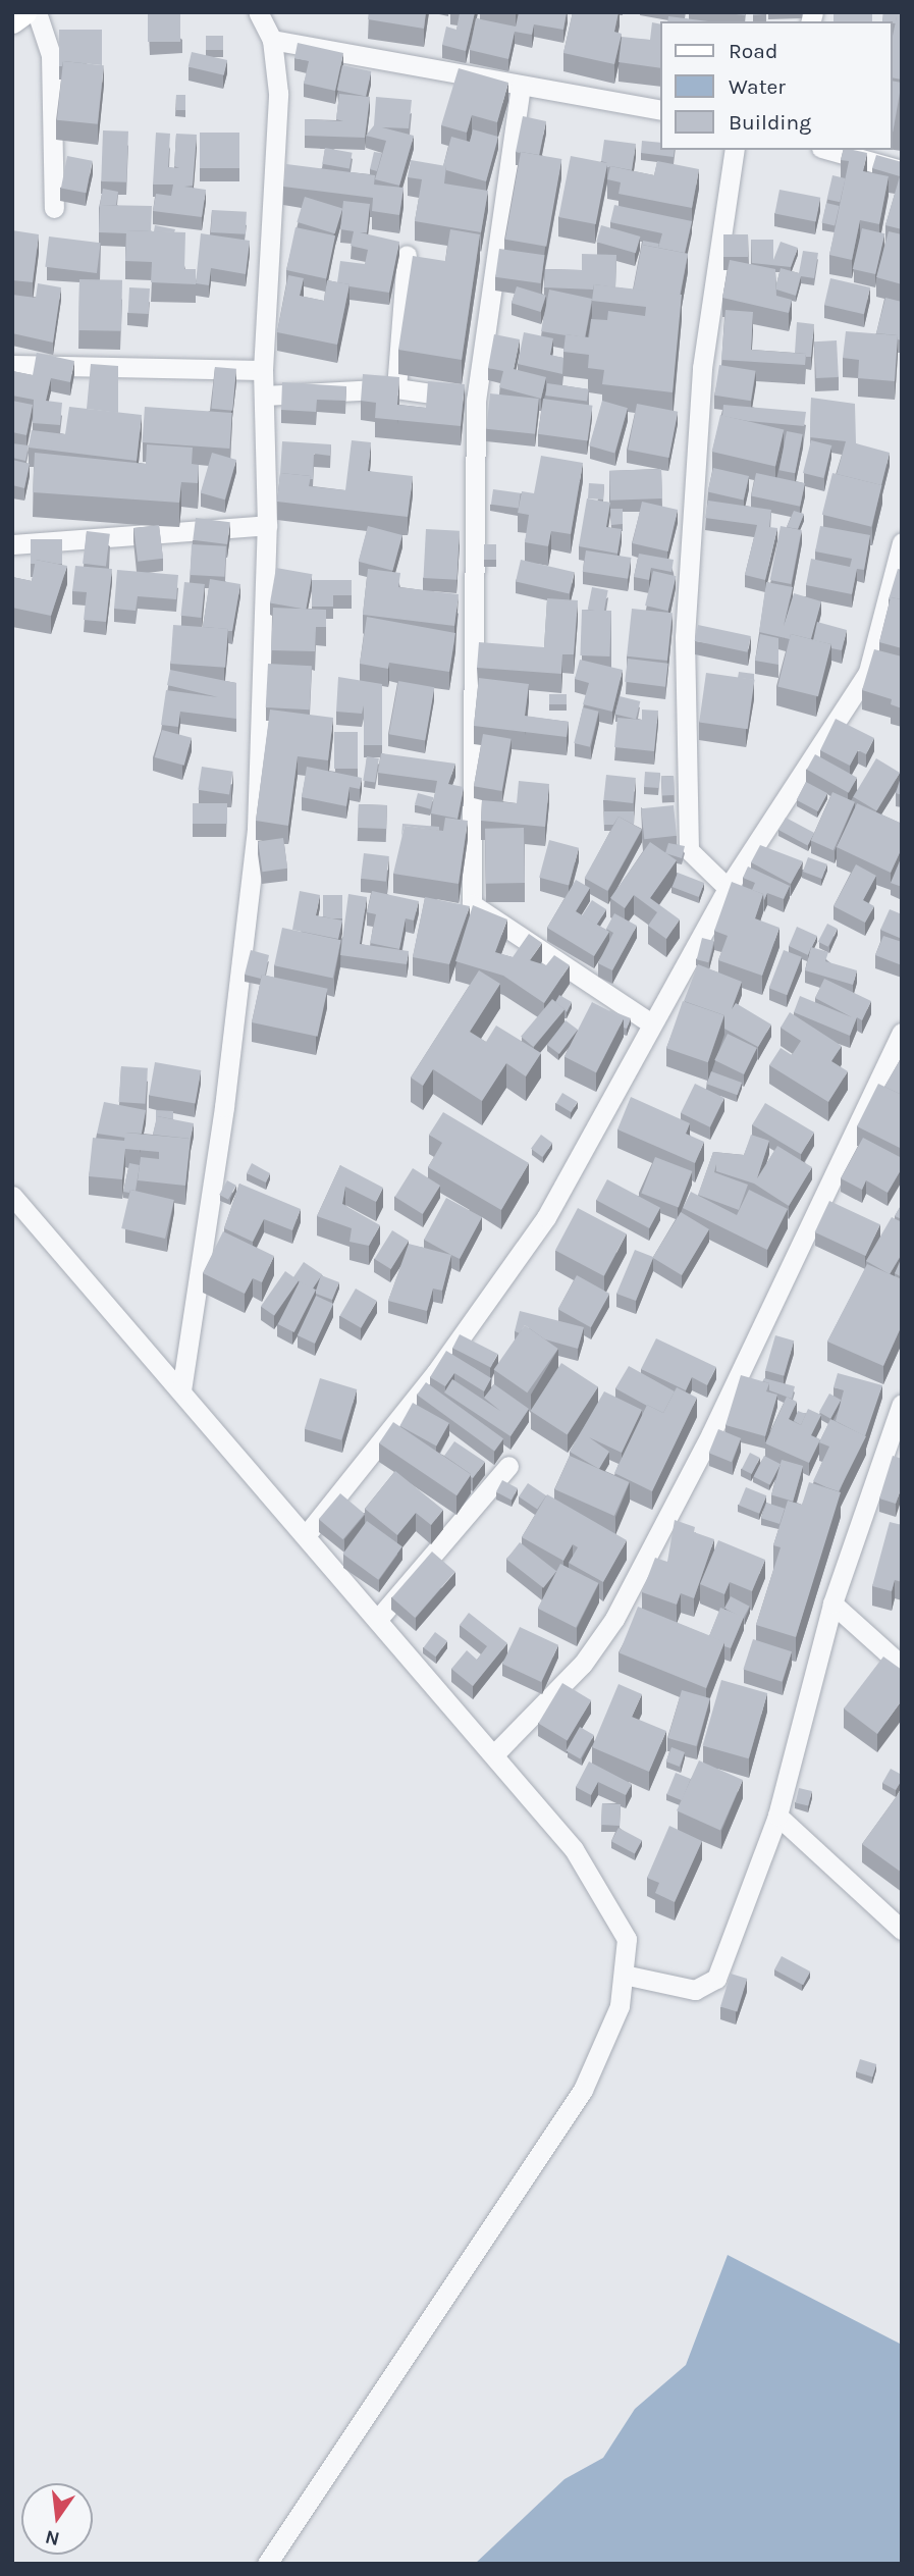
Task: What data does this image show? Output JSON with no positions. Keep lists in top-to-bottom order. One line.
{"legend":["Road","Water","Building"],"north":"bottom"}
